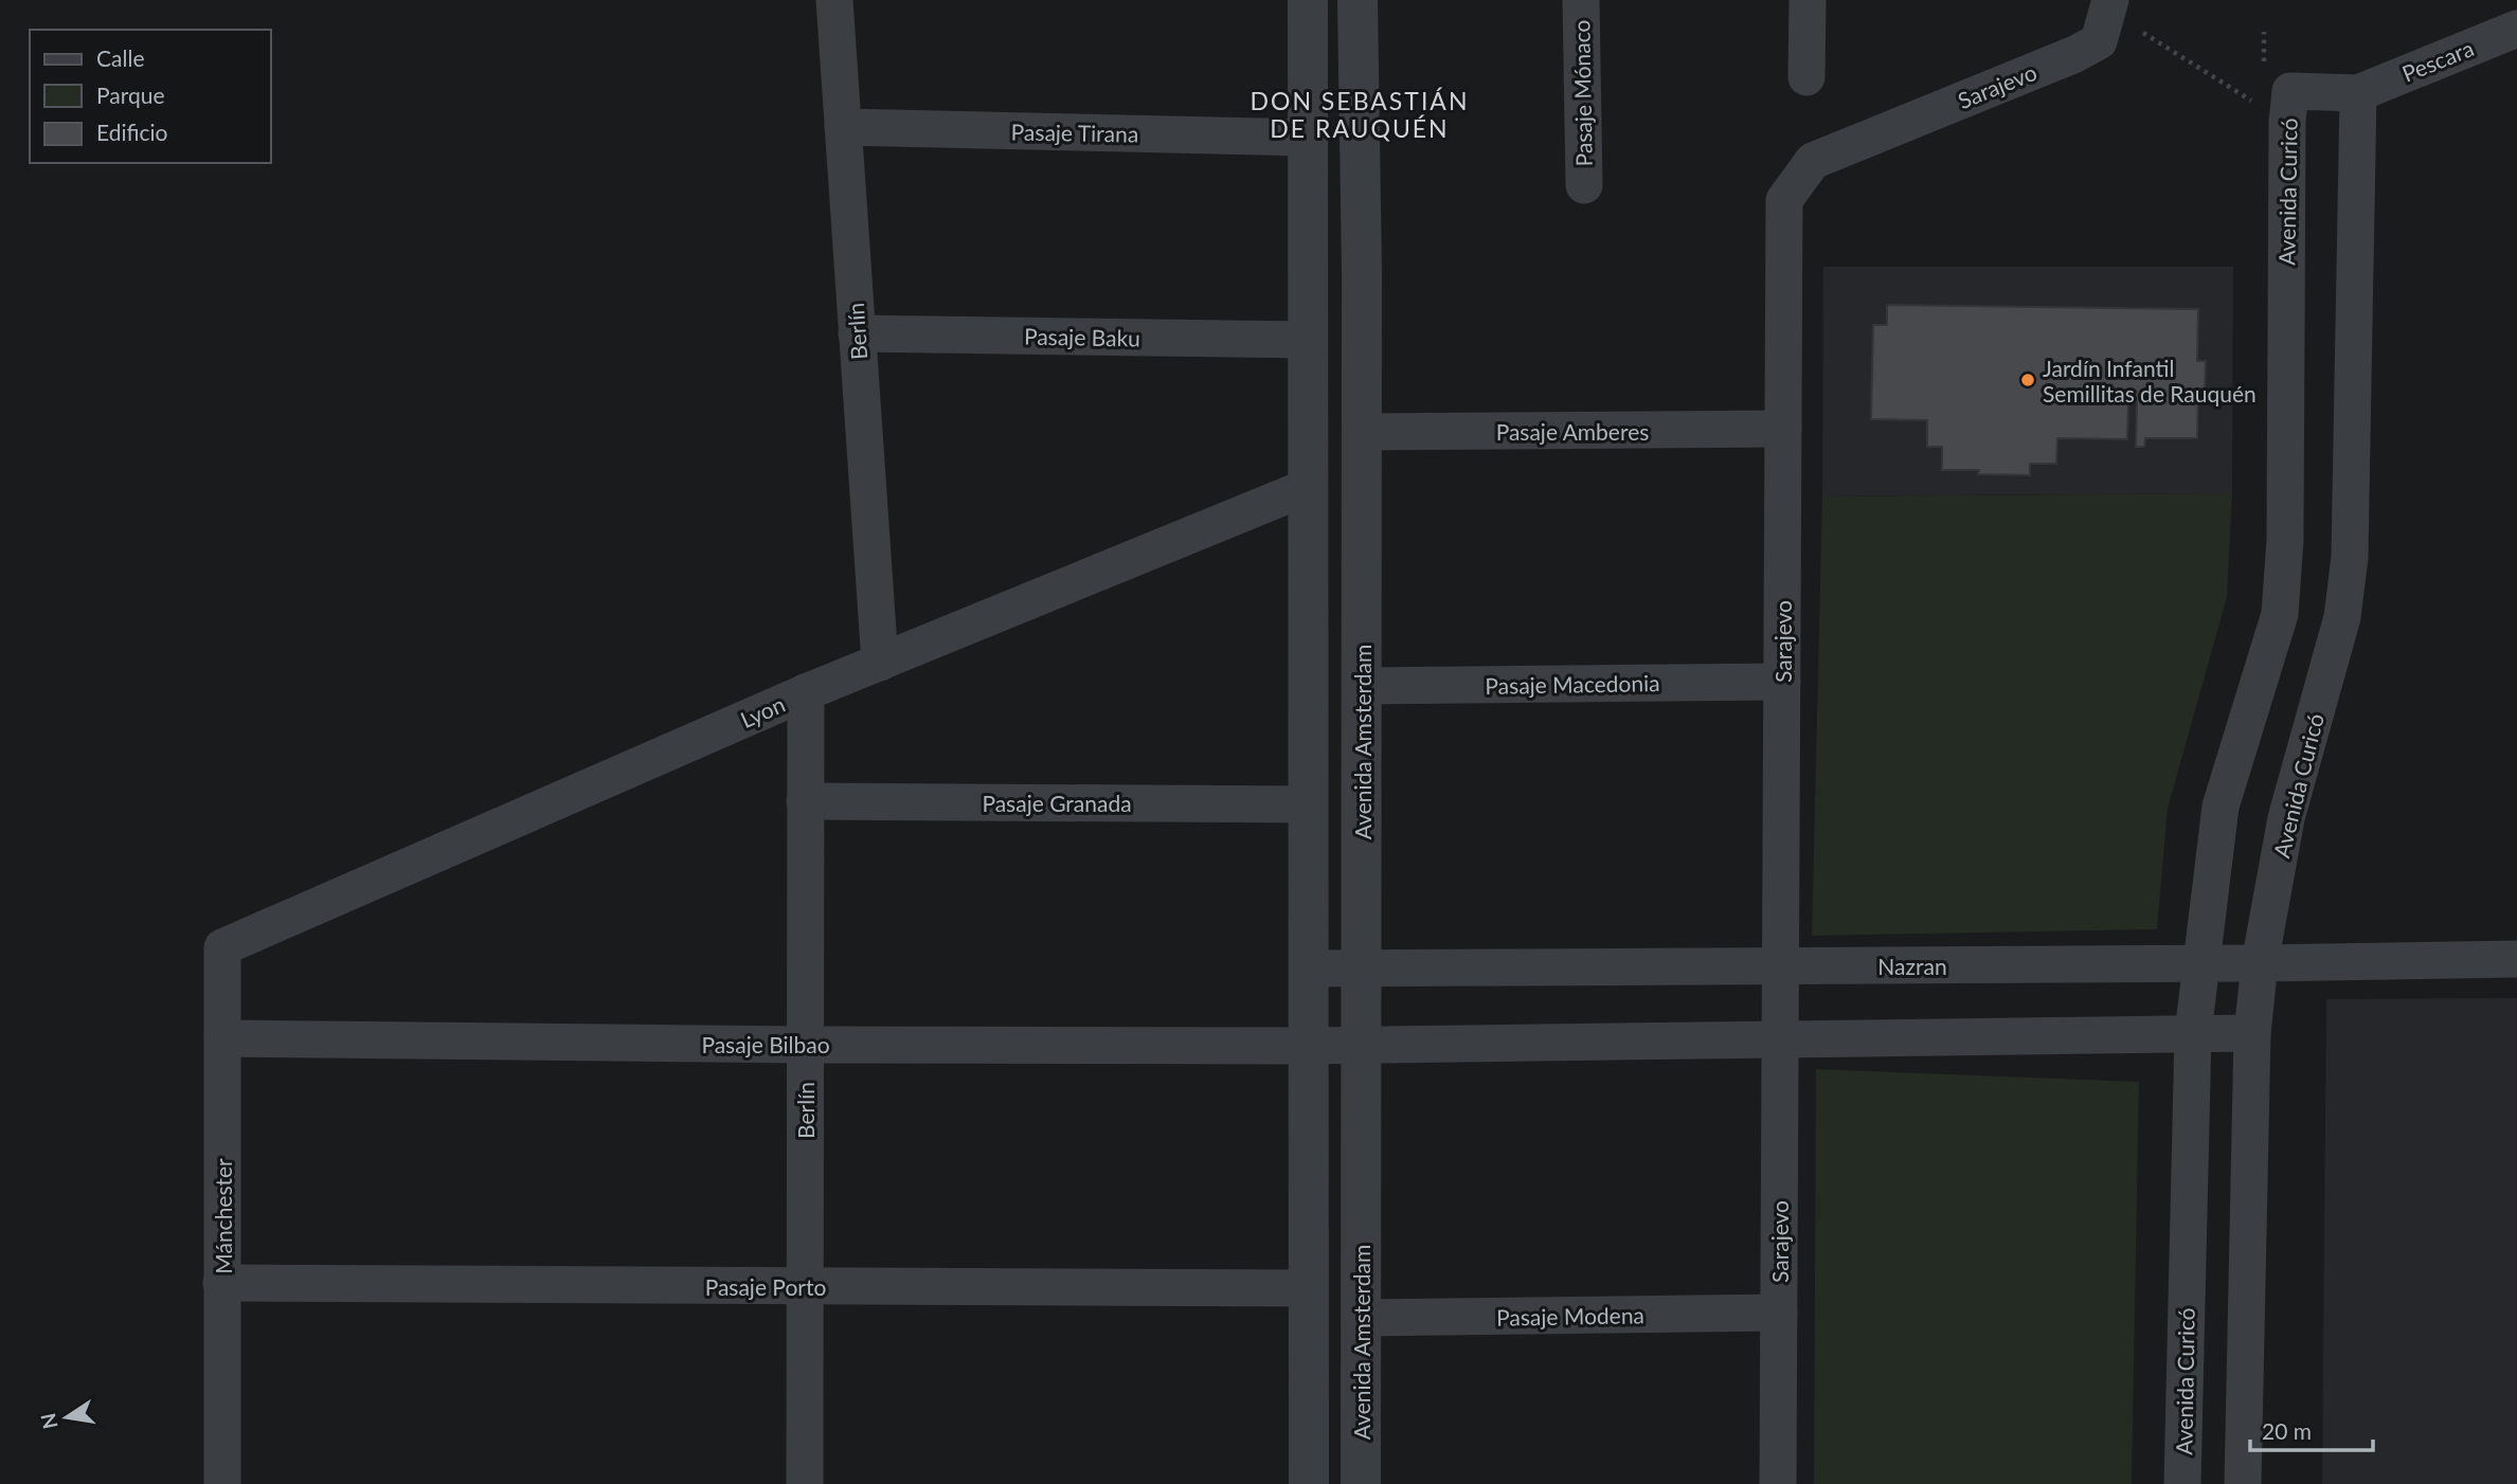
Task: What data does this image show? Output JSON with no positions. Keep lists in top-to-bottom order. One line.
{"streets":{"street":["Pescara","Sarajevo","Pasaje Mónaco","Pasaje Tirana","Avenida Curicó","Berlín","Pasaje Baku","Pasaje Amberes","Pasaje Macedonia","Lyon","Avenida Amsterdam","Pasaje Granada","Nazran","Pasaje Bilbao","Mánchester","Pasaje Porto","Pasaje Modena"]},"crossings":[["Pescara","Avenida Curicó"],["Sarajevo","Pasaje Amberes"],["Sarajevo","Pasaje Macedonia"],["Sarajevo","Nazran"],["Sarajevo","Pasaje Modena"],["Pasaje Tirana","Berlín"],["Avenida Curicó","Nazran"],["Berlín","Pasaje Baku"],["Berlín","Lyon"],["Berlín","Pasaje Granada"],["Berlín","Pasaje Bilbao"],["Berlín","Pasaje Porto"],["Pasaje Amberes","Avenida Amsterdam"],["Pasaje Macedonia","Avenida Amsterdam"],["Lyon","Mánchester"],["Avenida Amsterdam","Nazran"],["Avenida Amsterdam","Pasaje Modena"],["Pasaje Bilbao","Mánchester"],["Mánchester","Pasaje Porto"]],"districts":["DON SEBASTIÁN DE RAUQUÉN"],"places":["Jardín Infantil Semillitas de Rauquén"],"legend":["Calle","Parque","Edificio"],"scale_bar":"20 m","north":"left"}
